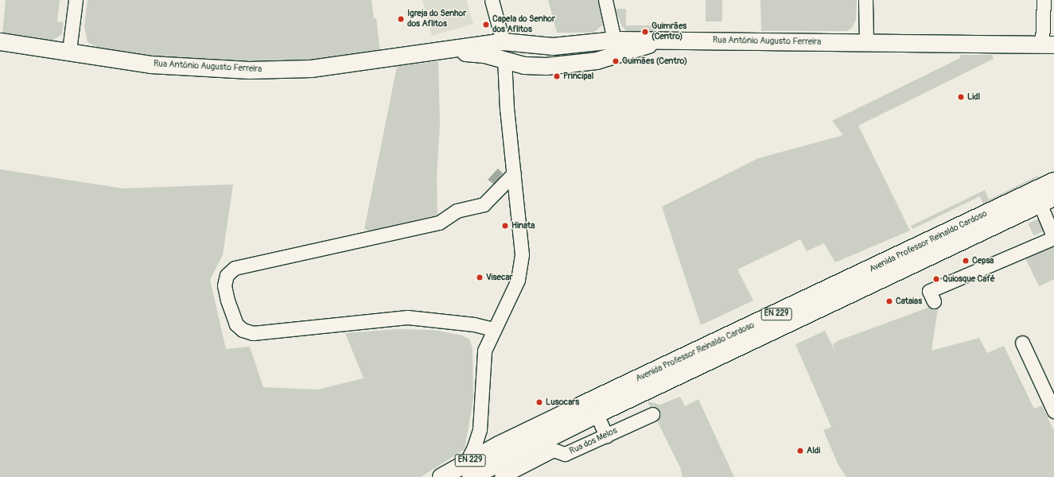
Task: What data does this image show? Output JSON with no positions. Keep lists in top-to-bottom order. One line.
{"streets":{"main road":["Avenida Professor Reinaldo Cardoso","EN 229"],"street":["Rua António Augusto Ferreira","Rua dos Melos"]},"places":["Igreja do Senhor dos Aflitos","Capela do Senhor dos Aflitos","Guimrães (Centro)","Guimães (Centro)","Principal","Lidl","Hinata","Cepsa","Visecar","Quiosque Café","Cataias","Lusocars","Aldi"]}
